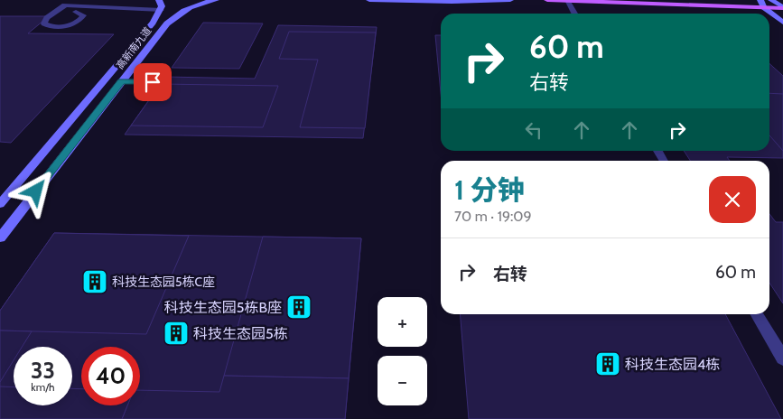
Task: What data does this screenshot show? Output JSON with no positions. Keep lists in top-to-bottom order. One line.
{"streets":{"street":["高新南九道"]},"places":{"building":["科技生态园5栋C座","科技生态园5栋B座","科技生态园5栋","科技生态园4栋"]},"page":{"turn":["60 m","右转"],"heading":["1 分钟","70 m · 19:09"],"list":[{"name":"右转","value":"60 m"}],"map_buttons":["+","−"],"speed":"33 km/h","limit":"40"}}
